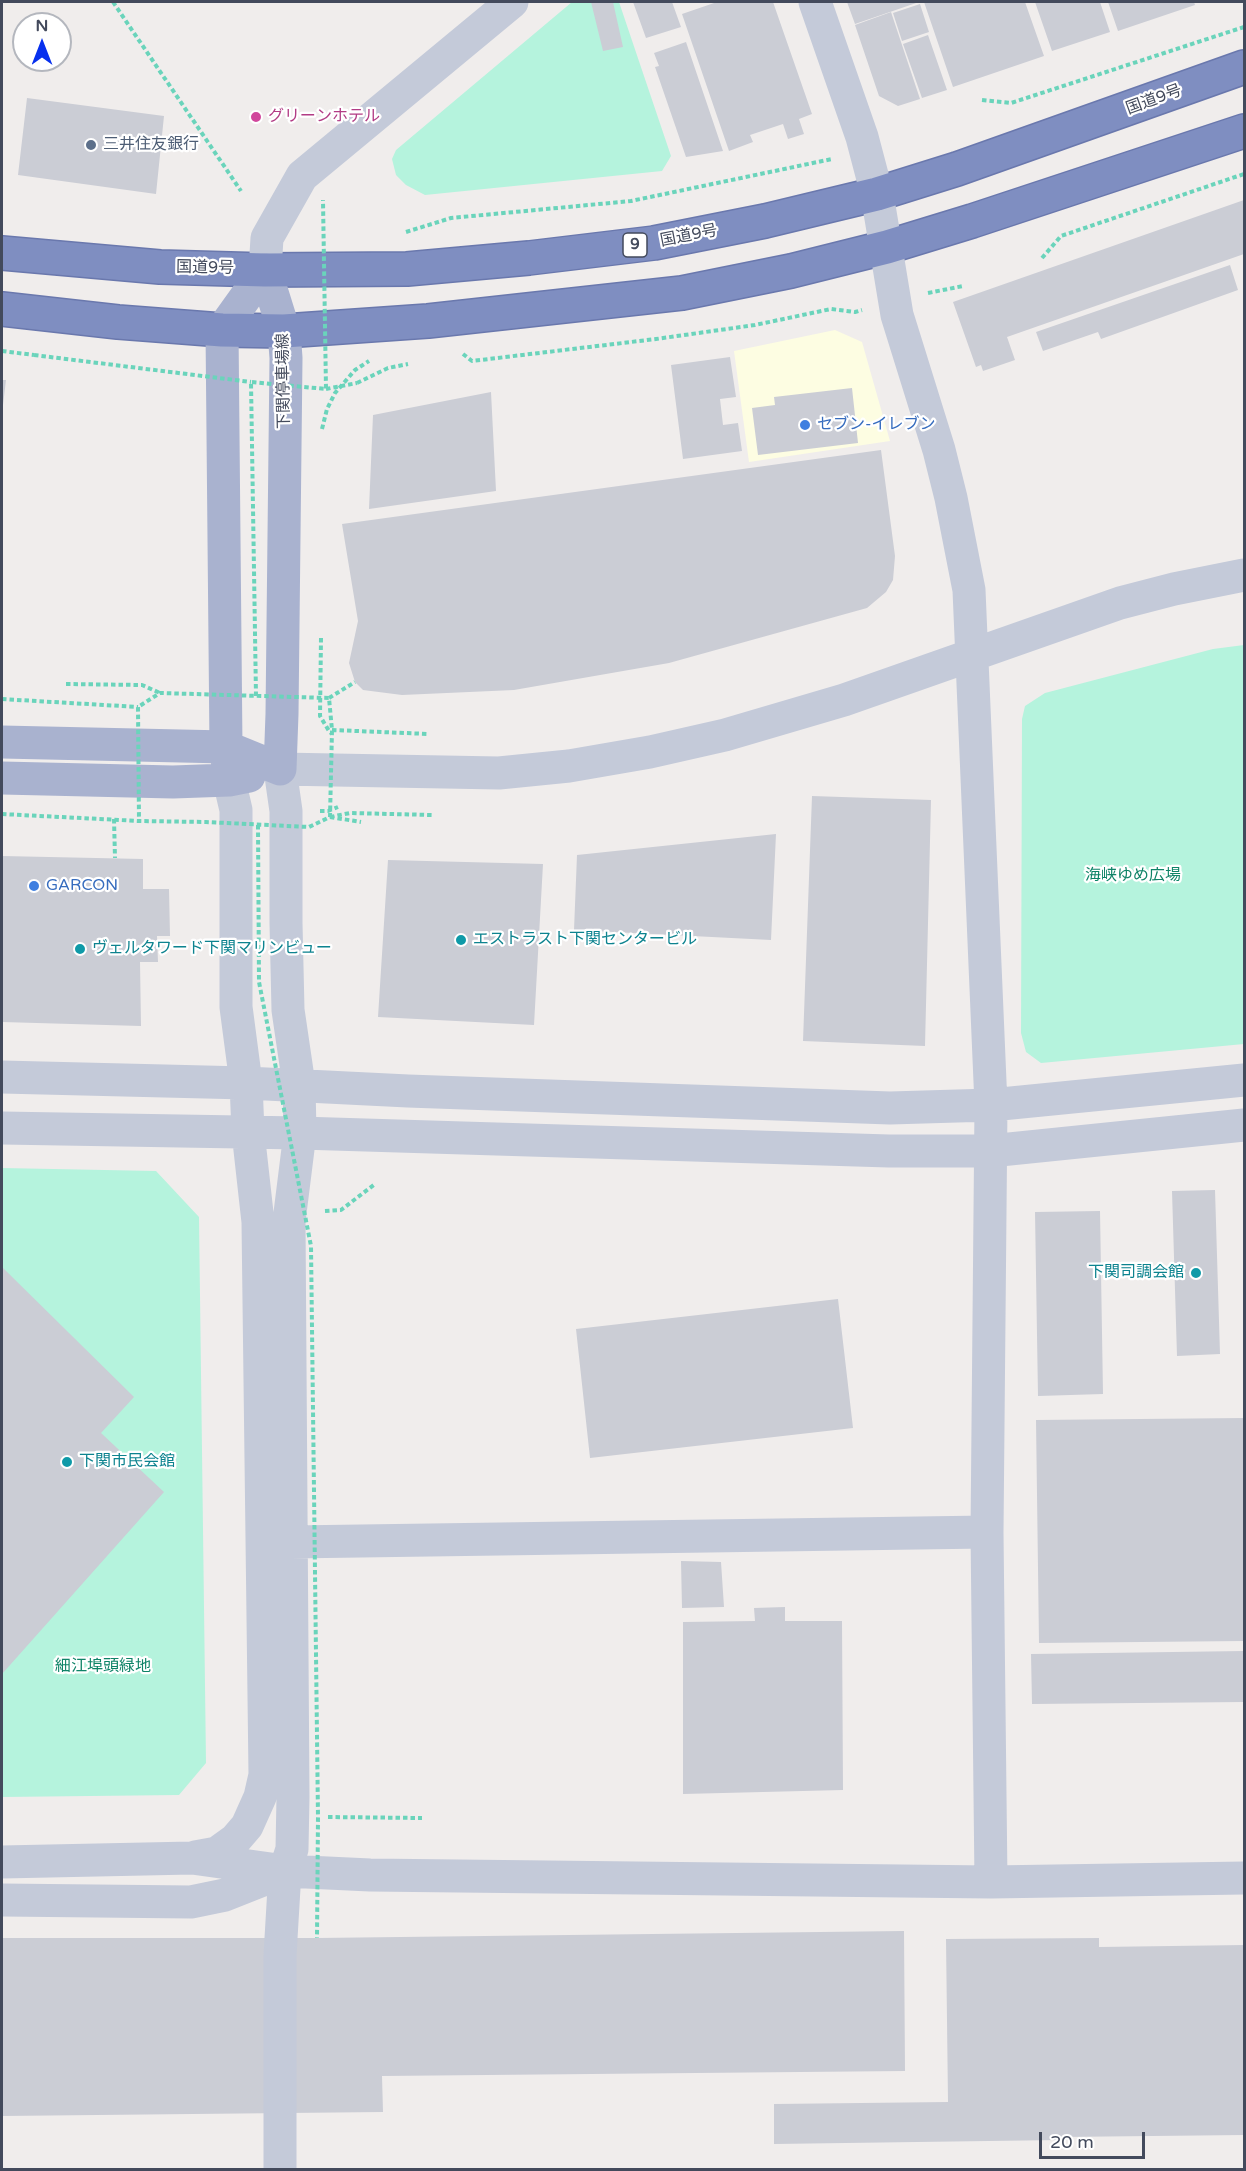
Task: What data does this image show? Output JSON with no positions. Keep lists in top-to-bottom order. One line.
{"streets":{"highway":["国道9号","9"],"main road":["下関停車場線"]},"crossings":[["国道9号","下関停車場線"]],"parks":["海峡ゆめ広場","細江埠頭緑地"],"places":["グリーンホテル","三井住友銀行","セブン-イレブン","GARCON","エストラスト下関センタービル","ヴェルタワード下関マリンビュー","下関司調会館","下関市民会館"],"scale_bar":"20 m","north":"top"}
